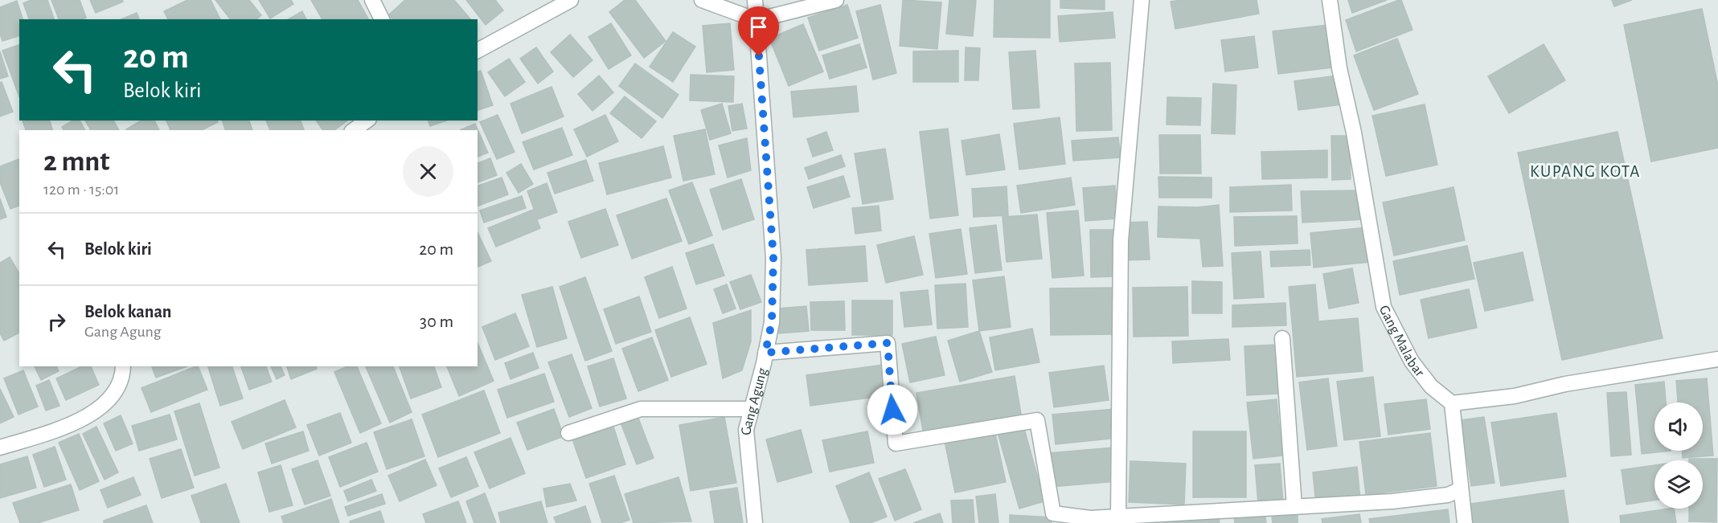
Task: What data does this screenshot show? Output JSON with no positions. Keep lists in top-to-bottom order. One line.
{"streets":{"street":["Gang Malabar","Gang Agung"]},"districts":["KUPANG KOTA"],"page":{"turn":["20 m","Belok kiri"],"heading":["2 mnt","120 m · 15:01"],"list":[{"name":"Belok kiri","value":"20 m"},{"name":"Belok kanan","note":"Gang Agung","value":"30 m"}]}}
